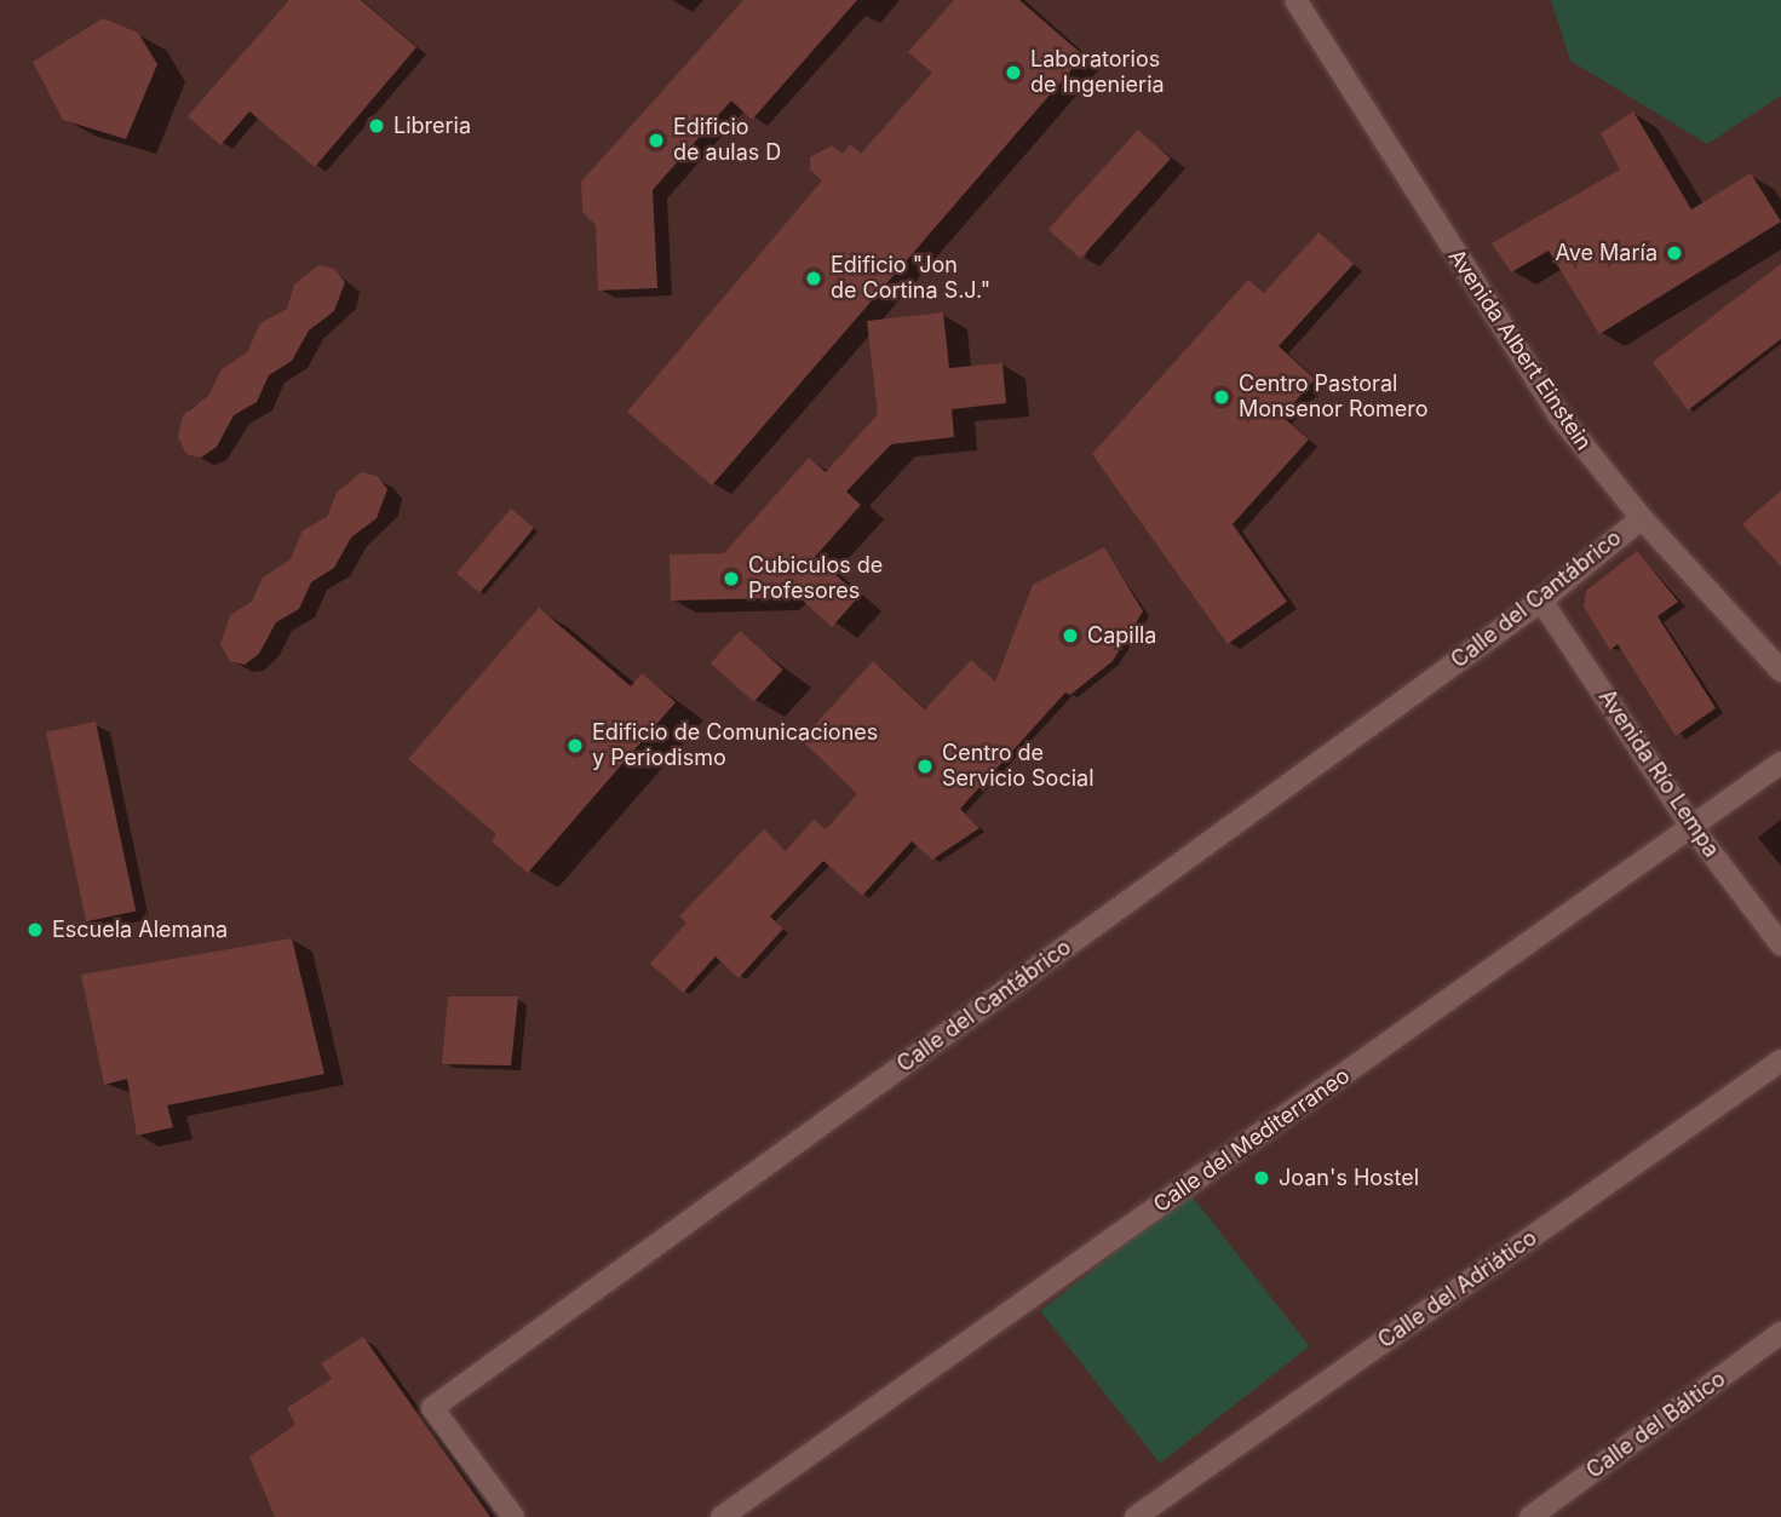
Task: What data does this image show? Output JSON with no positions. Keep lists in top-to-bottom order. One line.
{"streets":{"street":["Avenida Albert Einstein","Calle del Cantábrico","Avenida Río Lempa","Calle del Mediterraneo","Calle del Adriático","Calle del Báltico"]},"crossings":[["Avenida Albert Einstein","Calle del Cantábrico"],["Calle del Cantábrico","Avenida Río Lempa"],["Avenida Río Lempa","Calle del Mediterraneo"]],"places":["Laboratorios de Ingenieria","Libreria","Edificio de aulas D","Ave María","Edificio \"Jon de Cortina S.J.\"","Centro Pastoral Monsenor Romero","Cubiculos de Profesores","Capilla","Edificio de Comunicaciones y Periodismo","Centro de Servicio Social","Escuela Alemana","Joan's Hostel"]}
